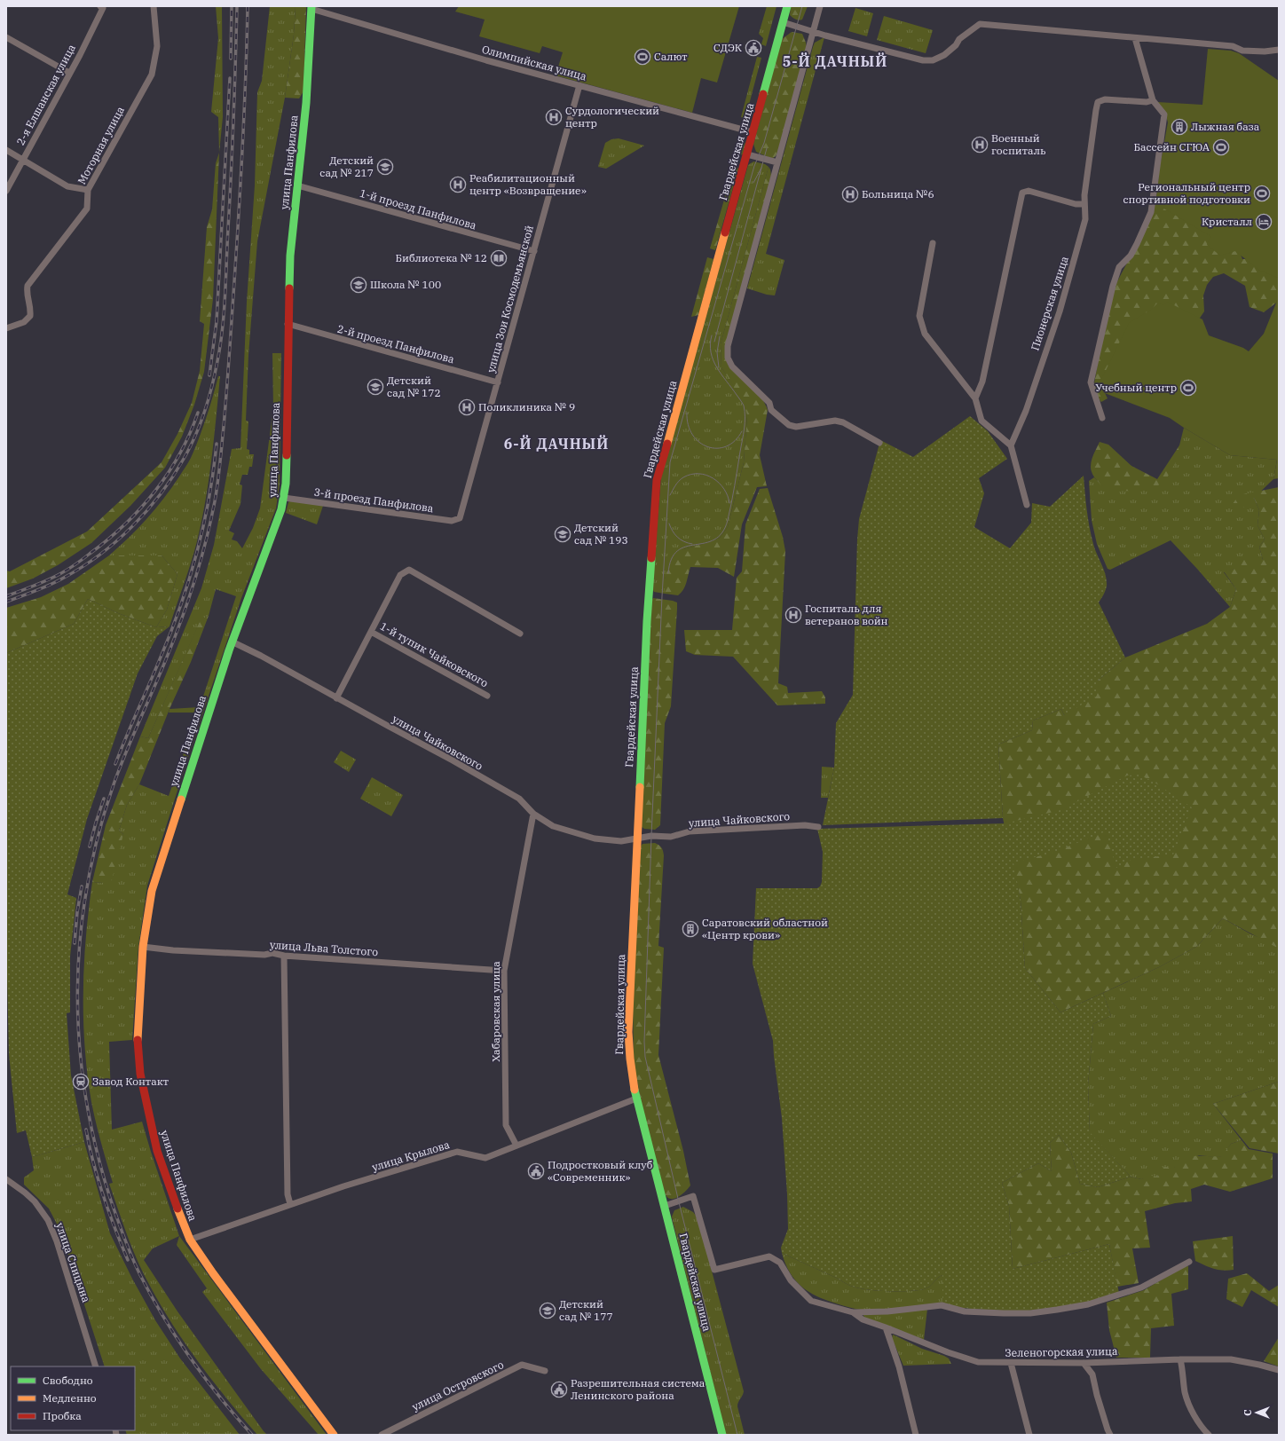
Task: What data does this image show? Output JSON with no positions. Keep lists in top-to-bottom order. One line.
{"streets":{"main road":["Гвардейская улица","улица Панфилова"],"street":["Олимпийская улица","2-я Елшанская улица","Моторная улица","1-й проезд Панфилова","улица Зои Космодемьянской","Пионерская улица","2-й проезд Панфилова","3-й проезд Панфилова","1-й тупик Чайковского","улица Чайковского","улица Льва Толстого","Хабаровская улица","улица Крылова","улица Спицына","Зеленогорская улица","улица Островского"]},"crossings":[["Олимпийская улица","Гвардейская улица"],["Олимпийская улица","улица Панфилова"],["Олимпийская улица","улица Зои Космодемьянской"],["Гвардейская улица","улица Чайковского"],["Гвардейская улица","улица Крылова"],["улица Панфилова","1-й проезд Панфилова"],["улица Панфилова","2-й проезд Панфилова"],["улица Панфилова","3-й проезд Панфилова"],["улица Панфилова","улица Чайковского"],["улица Панфилова","улица Льва Толстого"],["улица Панфилова","улица Крылова"],["1-й проезд Панфилова","улица Зои Космодемьянской"],["улица Зои Космодемьянской","2-й проезд Панфилова"],["улица Зои Космодемьянской","3-й проезд Панфилова"],["улица Чайковского","Хабаровская улица"],["улица Льва Толстого","Хабаровская улица"],["Хабаровская улица","улица Крылова"]],"districts":["5-Й ДАЧНЫЙ","6-Й ДАЧНЫЙ"],"places":{"public building":["СДЭК","Подростковый клуб «Современник»","Разрешительная система Ленинского района"],"sports":["Салют","Бассейн СГЮА","Региональный центр спортивной подготовки","Учебный центр"],"hospital":["Сурдологический центр","Военный госпиталь","Реабилитационный центр «Возвращение»","Больница №6","Поликлиника № 9","Госпиталь для ветеранов войн"],"building":["Лыжная база","Саратовский областной «Центр крови»"],"school or university":["Детский сад № 217","Школа № 100","Детский сад № 172","Детский сад № 193","Детский сад № 177"],"hotel":["Кристалл"],"library":["Библиотека № 12"],"station":["Завод Контакт"]},"legend":["Свободно","Медленно","Пробка"],"north":"left"}
